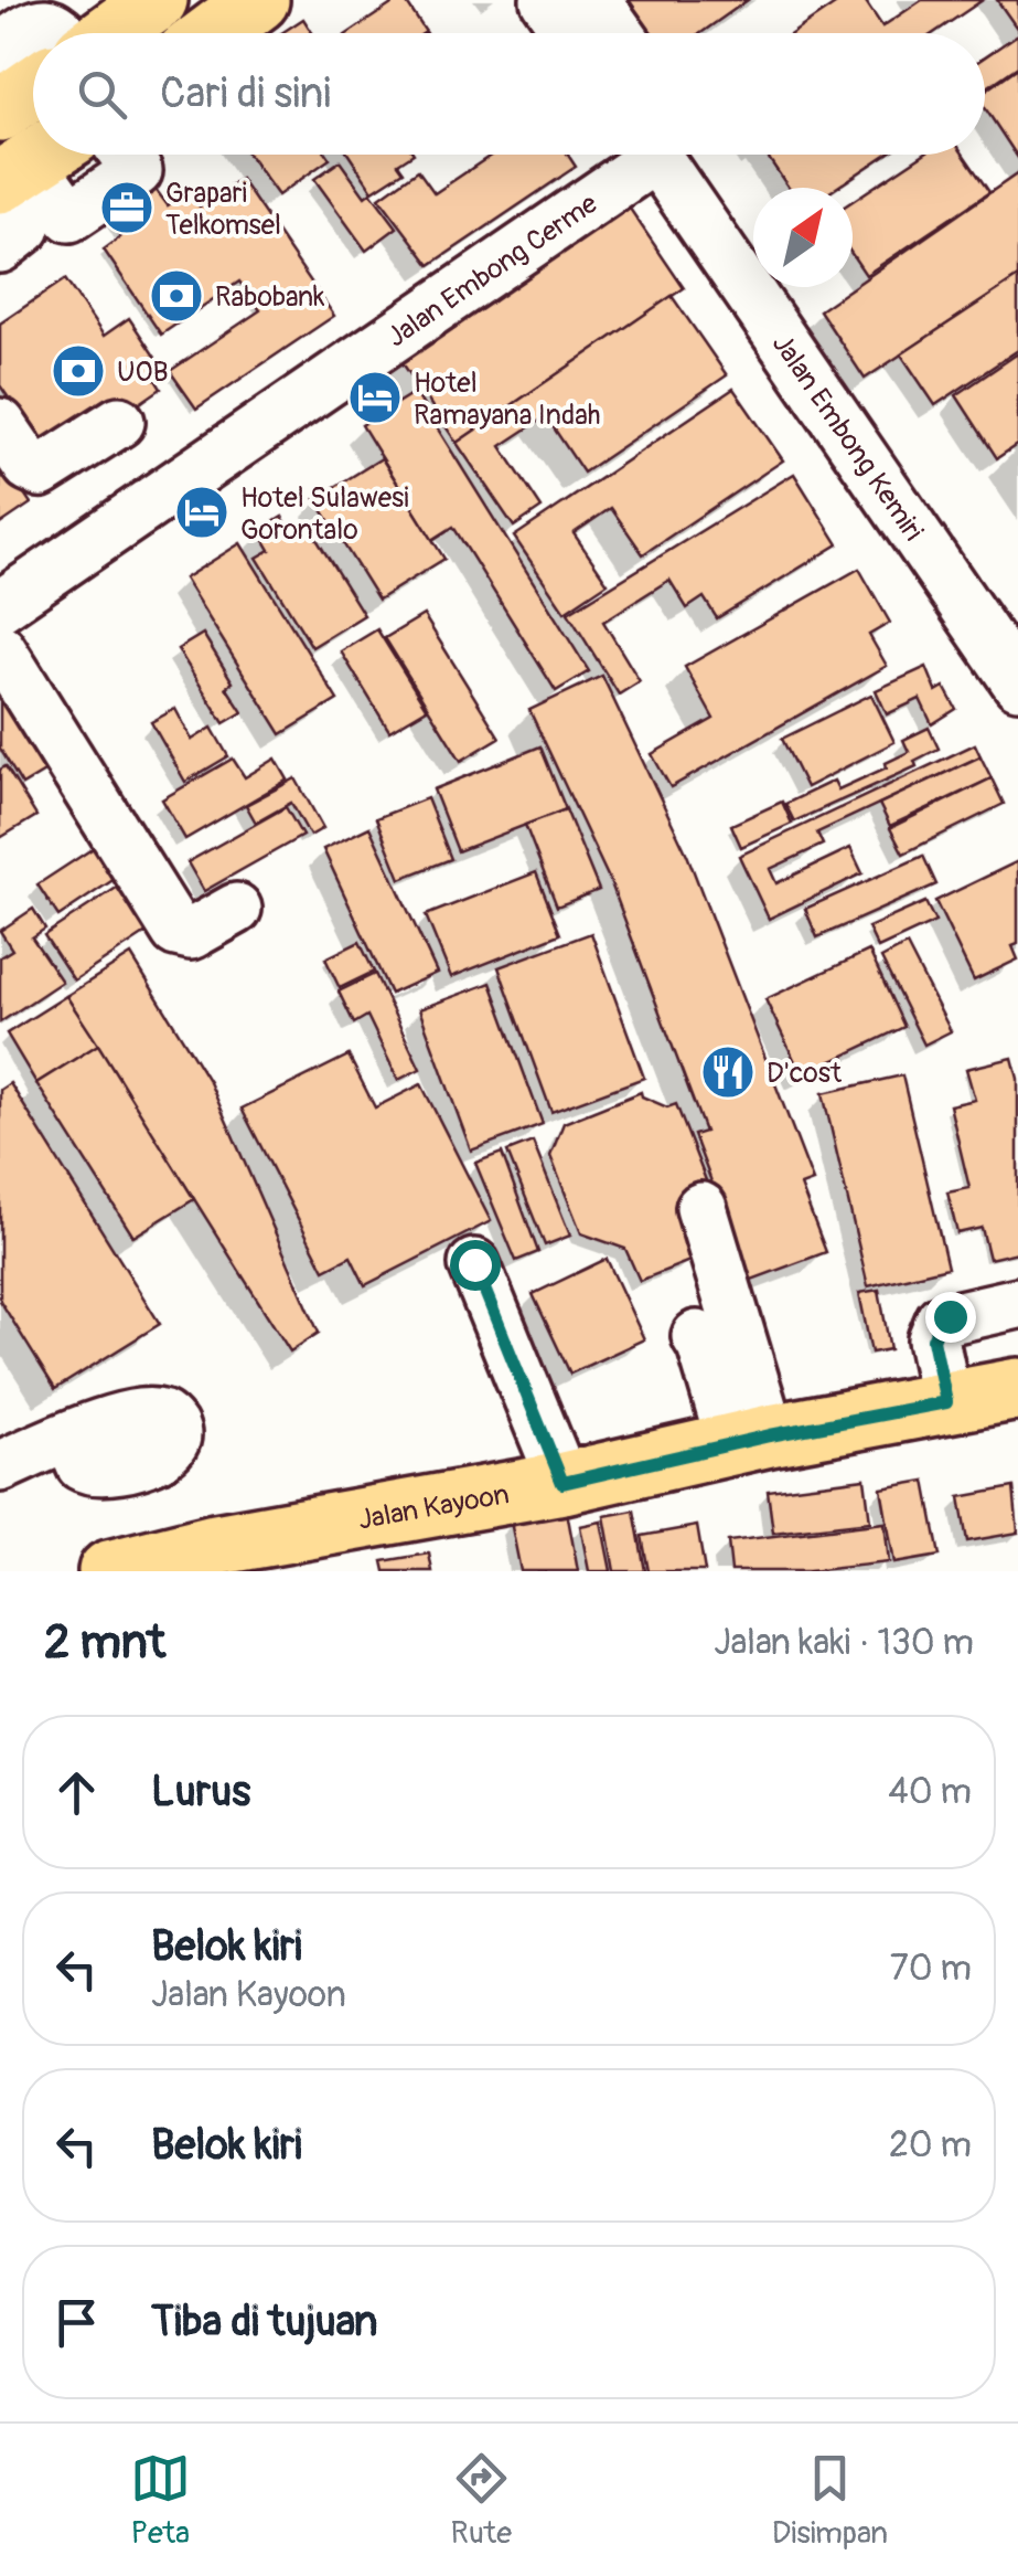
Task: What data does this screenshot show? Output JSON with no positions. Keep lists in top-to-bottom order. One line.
{"streets":{"main road":["Jalan Kayoon"],"street":["Jalan Embong Cerme","Jalan Embong Kemiri"]},"places":{"office":["Grapari Telkomsel"],"bank":["Rabobank","UOB"],"hotel":["Hotel Ramayana Indah","Hotel Sulawesi Gorontalo"],"restaurant":["D'cost"]},"north":"top right","page":{"search":"Cari di sini","heading":["2 mnt","Jalan kaki · 130 m"],"list":[["Lurus","40 m"],["Belok kiri","Jalan Kayoon","70 m"],["Belok kiri","20 m"],"Tiba di tujuan"],"nav":["Peta","Rute","Disimpan"]}}
